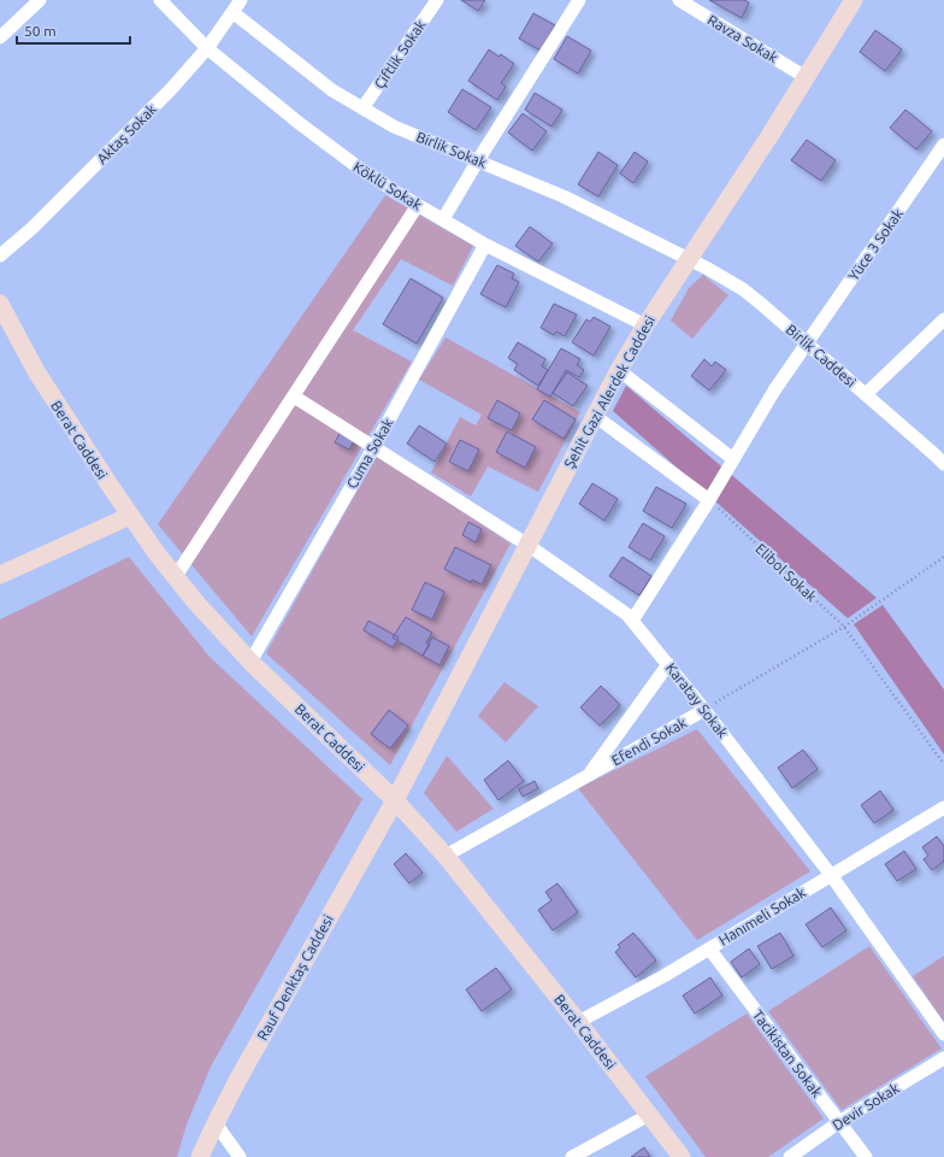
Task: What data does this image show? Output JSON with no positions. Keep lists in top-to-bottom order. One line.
{"streets":{"street":["Ravza Sokak","Çiftlik Sokak","Aktaş Sokak","Birlik Sokak","Köklü Sokak","Yüce 3 Sokak","Birlik Caddesi","Şehit Gazi Alerdek Caddesi","Berat Caddesi","Cuma Sokak","Karatay Sokak","Efendi Sokak","Hanımeli Sokak","Rauf Denktaş Caddesi","Tacikistan Sokak","Devir Sokak"],"path":["Elibol Sokak"]},"crossings":[["Ravza Sokak","Şehit Gazi Alerdek Caddesi"],["Çiftlik Sokak","Birlik Sokak"],["Aktaş Sokak","Birlik Sokak"],["Aktaş Sokak","Köklü Sokak"],["Birlik Sokak","Birlik Caddesi"],["Birlik Sokak","Şehit Gazi Alerdek Caddesi"],["Köklü Sokak","Şehit Gazi Alerdek Caddesi"],["Köklü Sokak","Cuma Sokak"],["Yüce 3 Sokak","Birlik Caddesi"],["Yüce 3 Sokak","Elibol Sokak"],["Yüce 3 Sokak","Karatay Sokak"],["Birlik Caddesi","Şehit Gazi Alerdek Caddesi"],["Şehit Gazi Alerdek Caddesi","Berat Caddesi"],["Şehit Gazi Alerdek Caddesi","Karatay Sokak"],["Şehit Gazi Alerdek Caddesi","Rauf Denktaş Caddesi"],["Berat Caddesi","Cuma Sokak"],["Berat Caddesi","Efendi Sokak"],["Berat Caddesi","Hanımeli Sokak"],["Berat Caddesi","Rauf Denktaş Caddesi"],["Cuma Sokak","Karatay Sokak"],["Karatay Sokak","Efendi Sokak"],["Karatay Sokak","Hanımeli Sokak"],["Hanımeli Sokak","Tacikistan Sokak"],["Tacikistan Sokak","Devir Sokak"]],"scale_bar":"50 m"}
